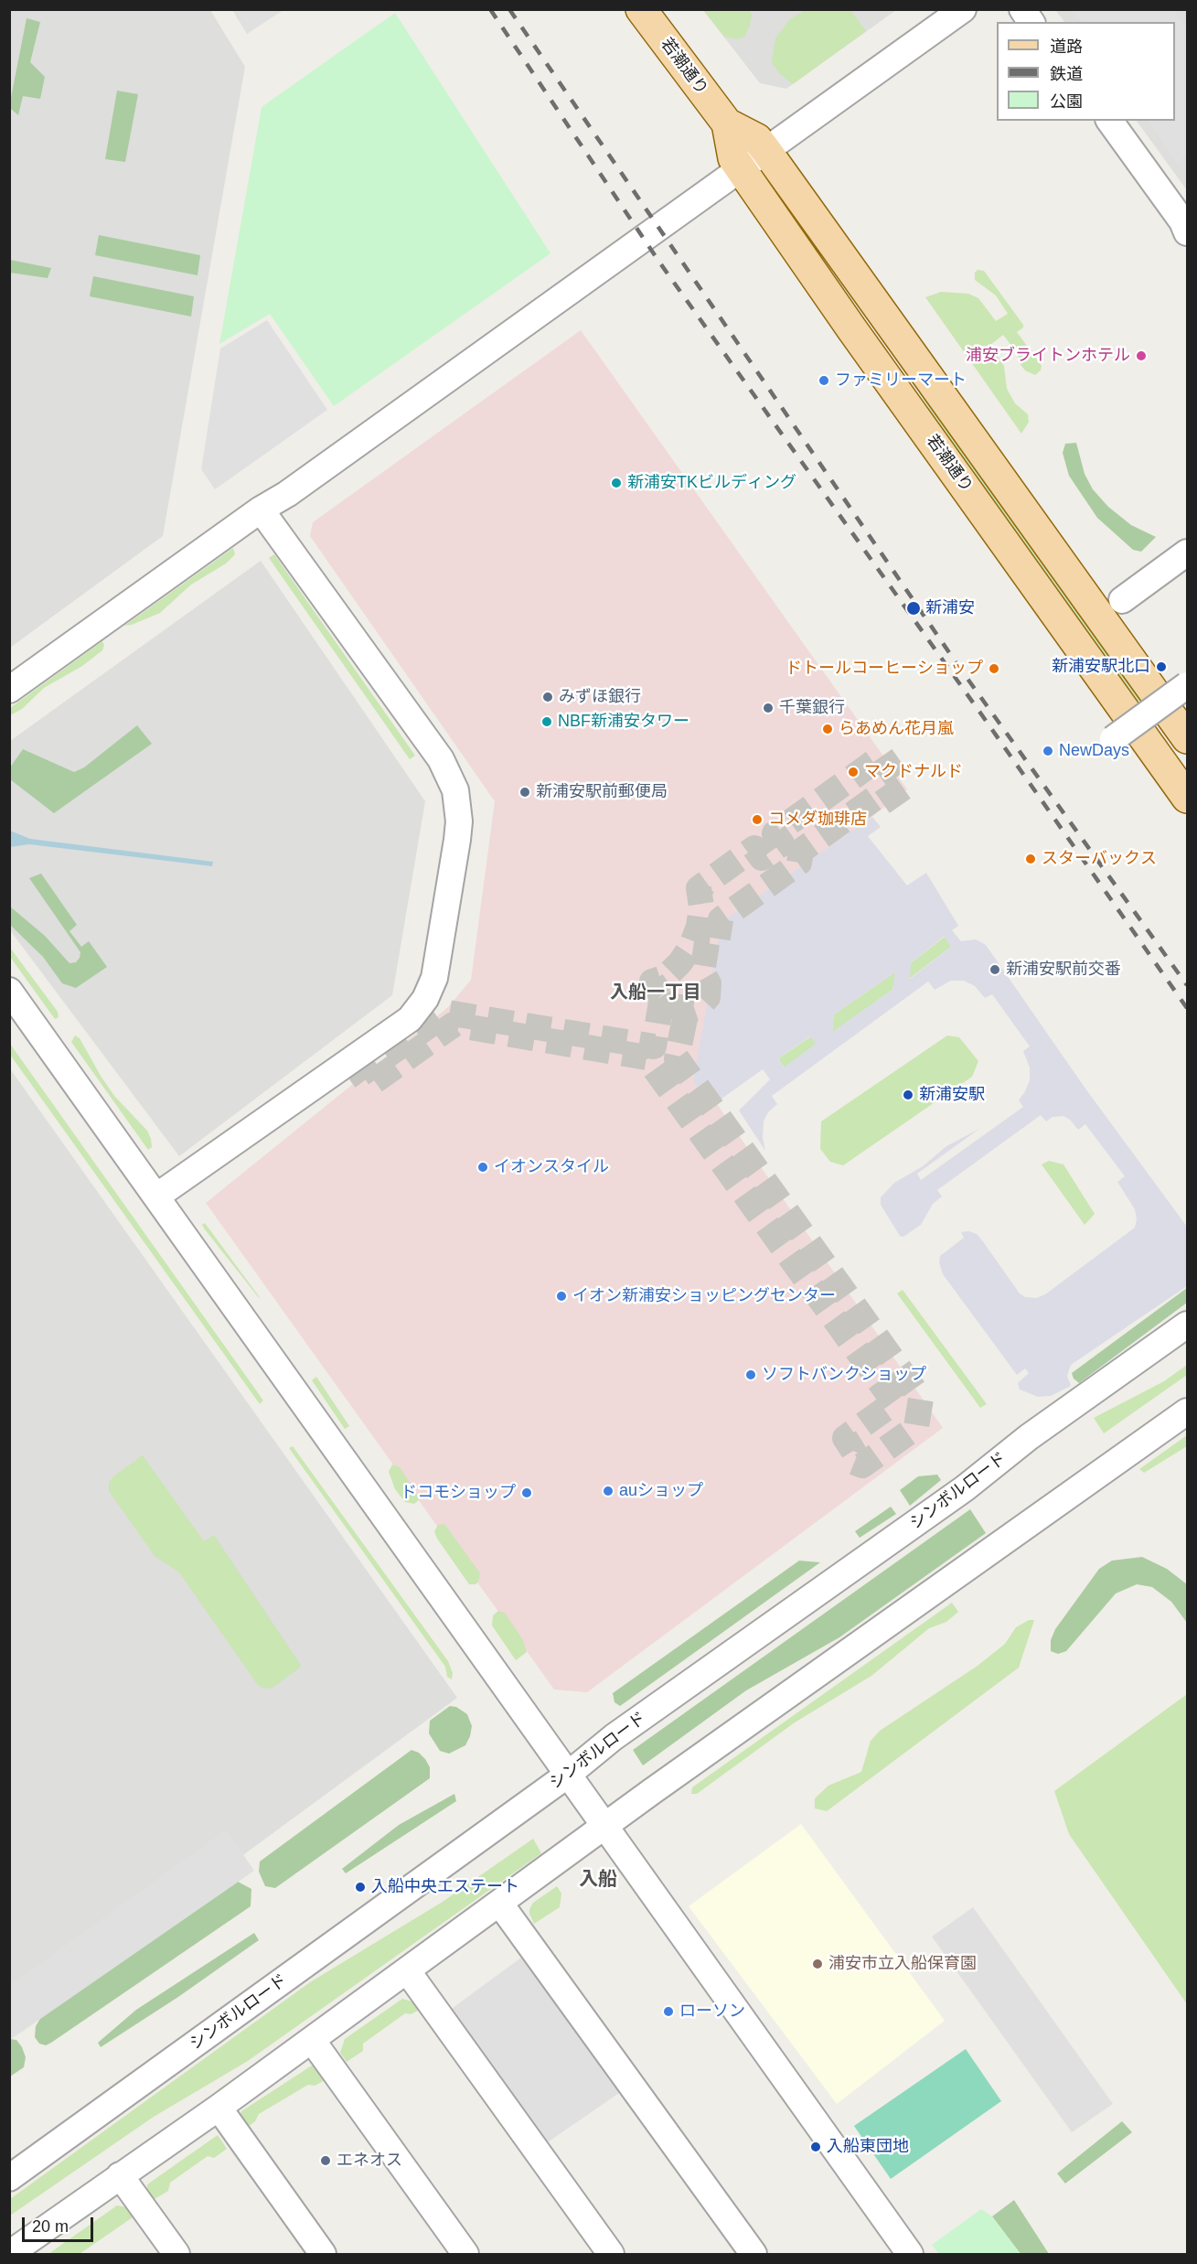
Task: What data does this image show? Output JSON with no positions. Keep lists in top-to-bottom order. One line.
{"streets":{"main road":["若潮通り"],"street":["シンボルロード"]},"districts":["入船一丁目","入船"],"places":["浦安ブライトンホテル","ファミリーマート","新浦安TKビルディング","新浦安","新浦安駅北口","ドトールコーヒーショップ","みずほ銀行","千葉銀行","NBF新浦安タワー","らあめん花月嵐","NewDays","マクドナルド","新浦安駅前郵便局","コメダ珈琲店","スターバックス","新浦安駅前交番","新浦安駅","イオンスタイル","イオン新浦安ショッピングセンター","ソフトバンクショップ","auショップ","ドコモショップ","入船中央エステート","浦安市立入船保育園","ローソン","入船東団地","エネオス"],"legend":["道路","鉄道","公園"],"scale_bar":"20 m"}
